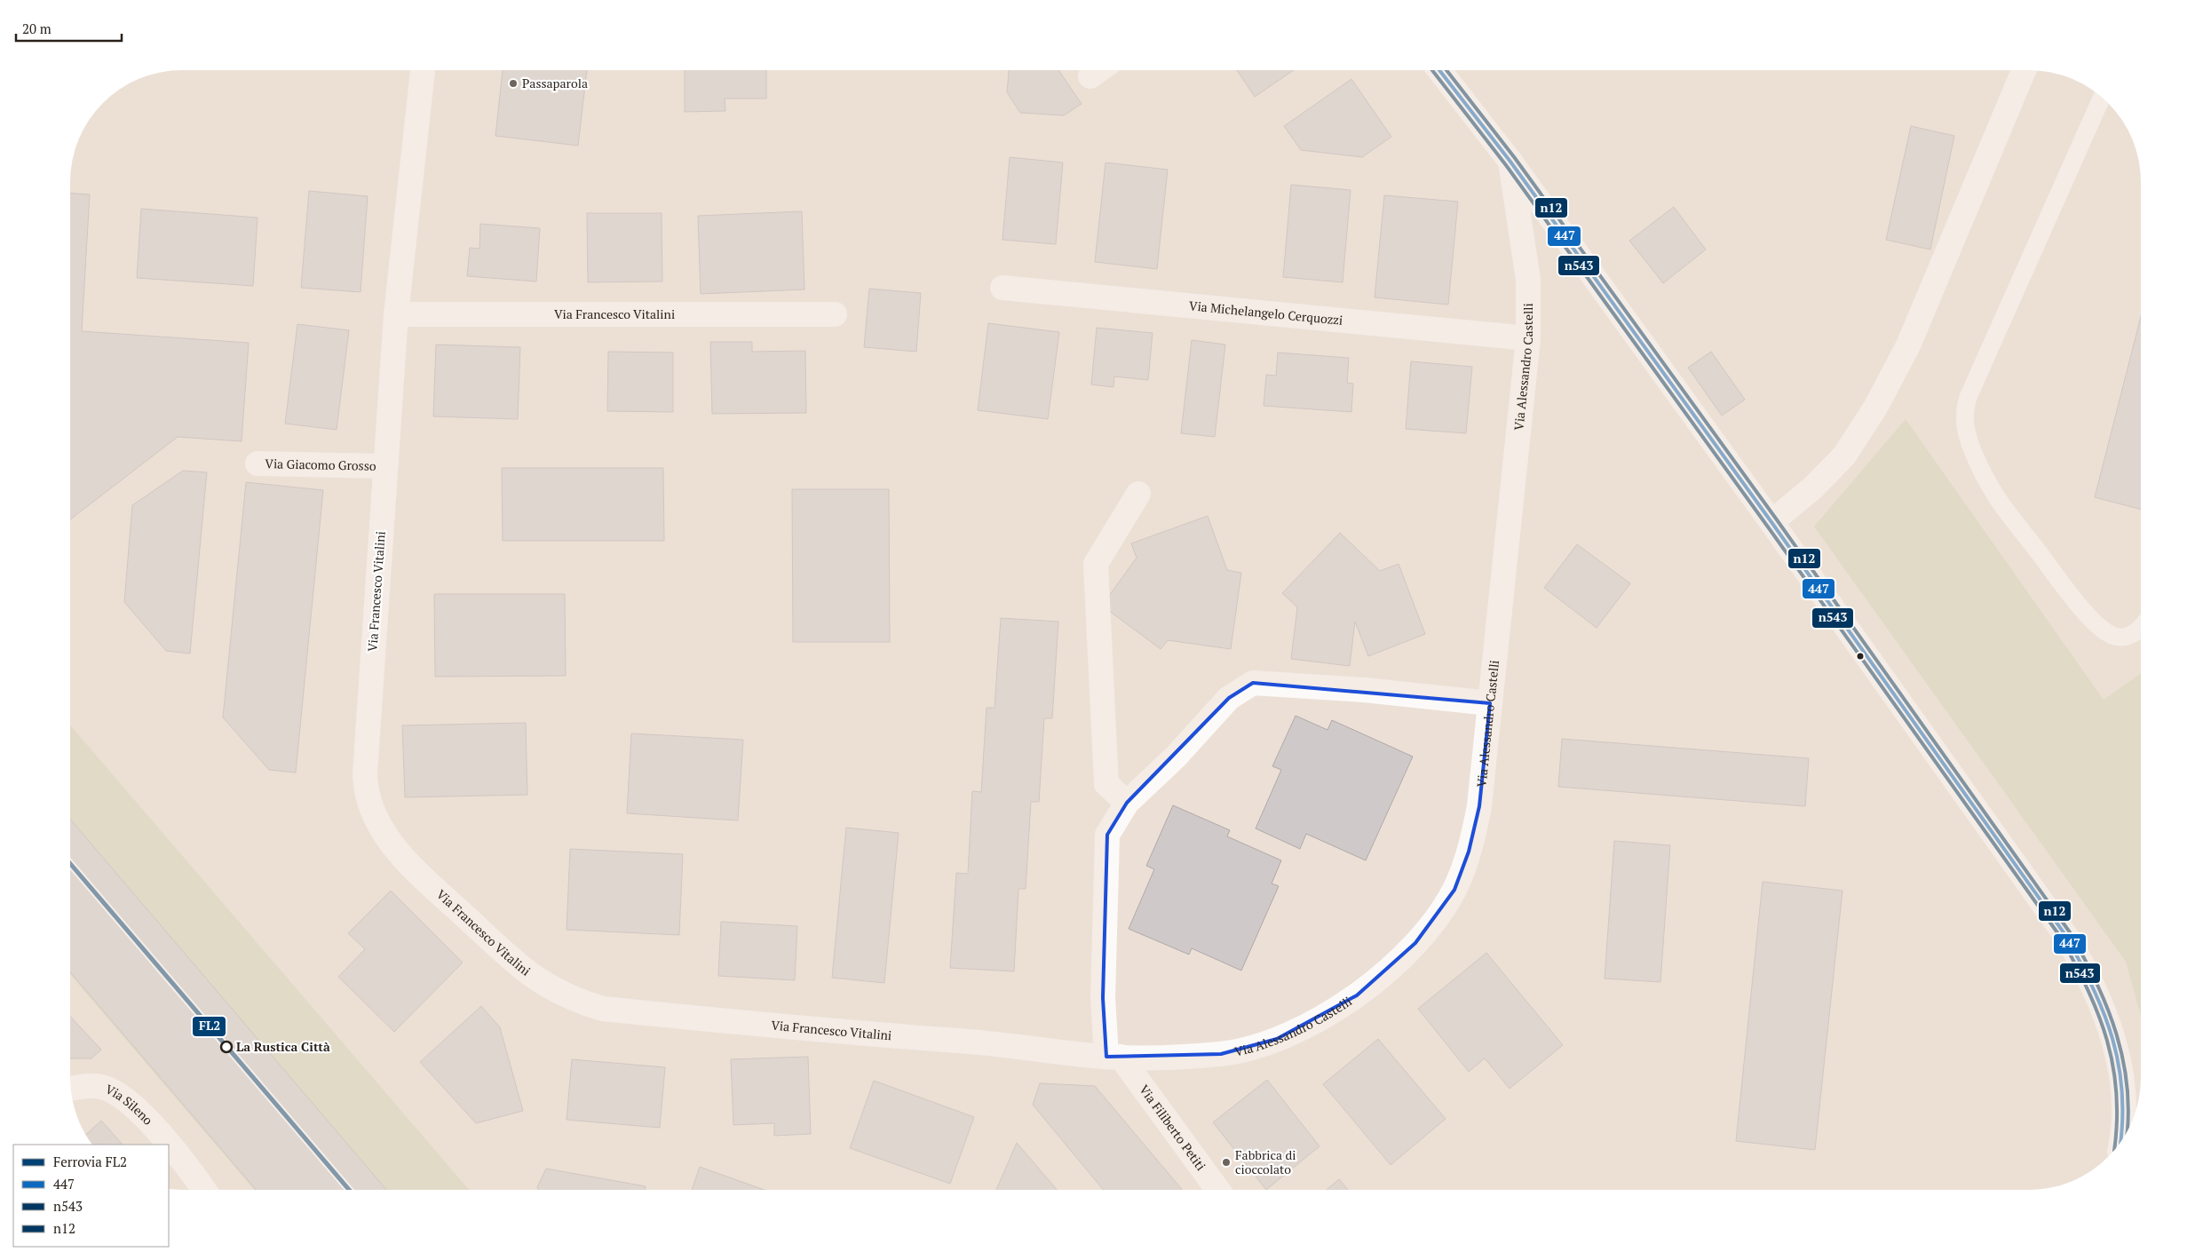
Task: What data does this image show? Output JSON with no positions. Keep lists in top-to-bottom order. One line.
{"streets":{"street":["Via Michelangelo Cerquozzi","Via Francesco Vitalini","Via Alessandro Castelli","Via Giacomo Grosso","Via Sileno","Via Filiberto Petiti"]},"crossings":[["Via Michelangelo Cerquozzi","Via Alessandro Castelli"],["Via Francesco Vitalini","Via Alessandro Castelli"],["Via Francesco Vitalini","Via Giacomo Grosso"],["Via Francesco Vitalini","Via Filiberto Petiti"],["Via Alessandro Castelli","Via Filiberto Petiti"]],"places":["Passaparola","La Rustica Città","Fabbrica di cioccolato"],"lines":["transit line 447","transit line n543","transit line n12","rail line FL2"],"legend":["Ferrovia FL2","447","n543","n12"],"scale_bar":"20 m"}
